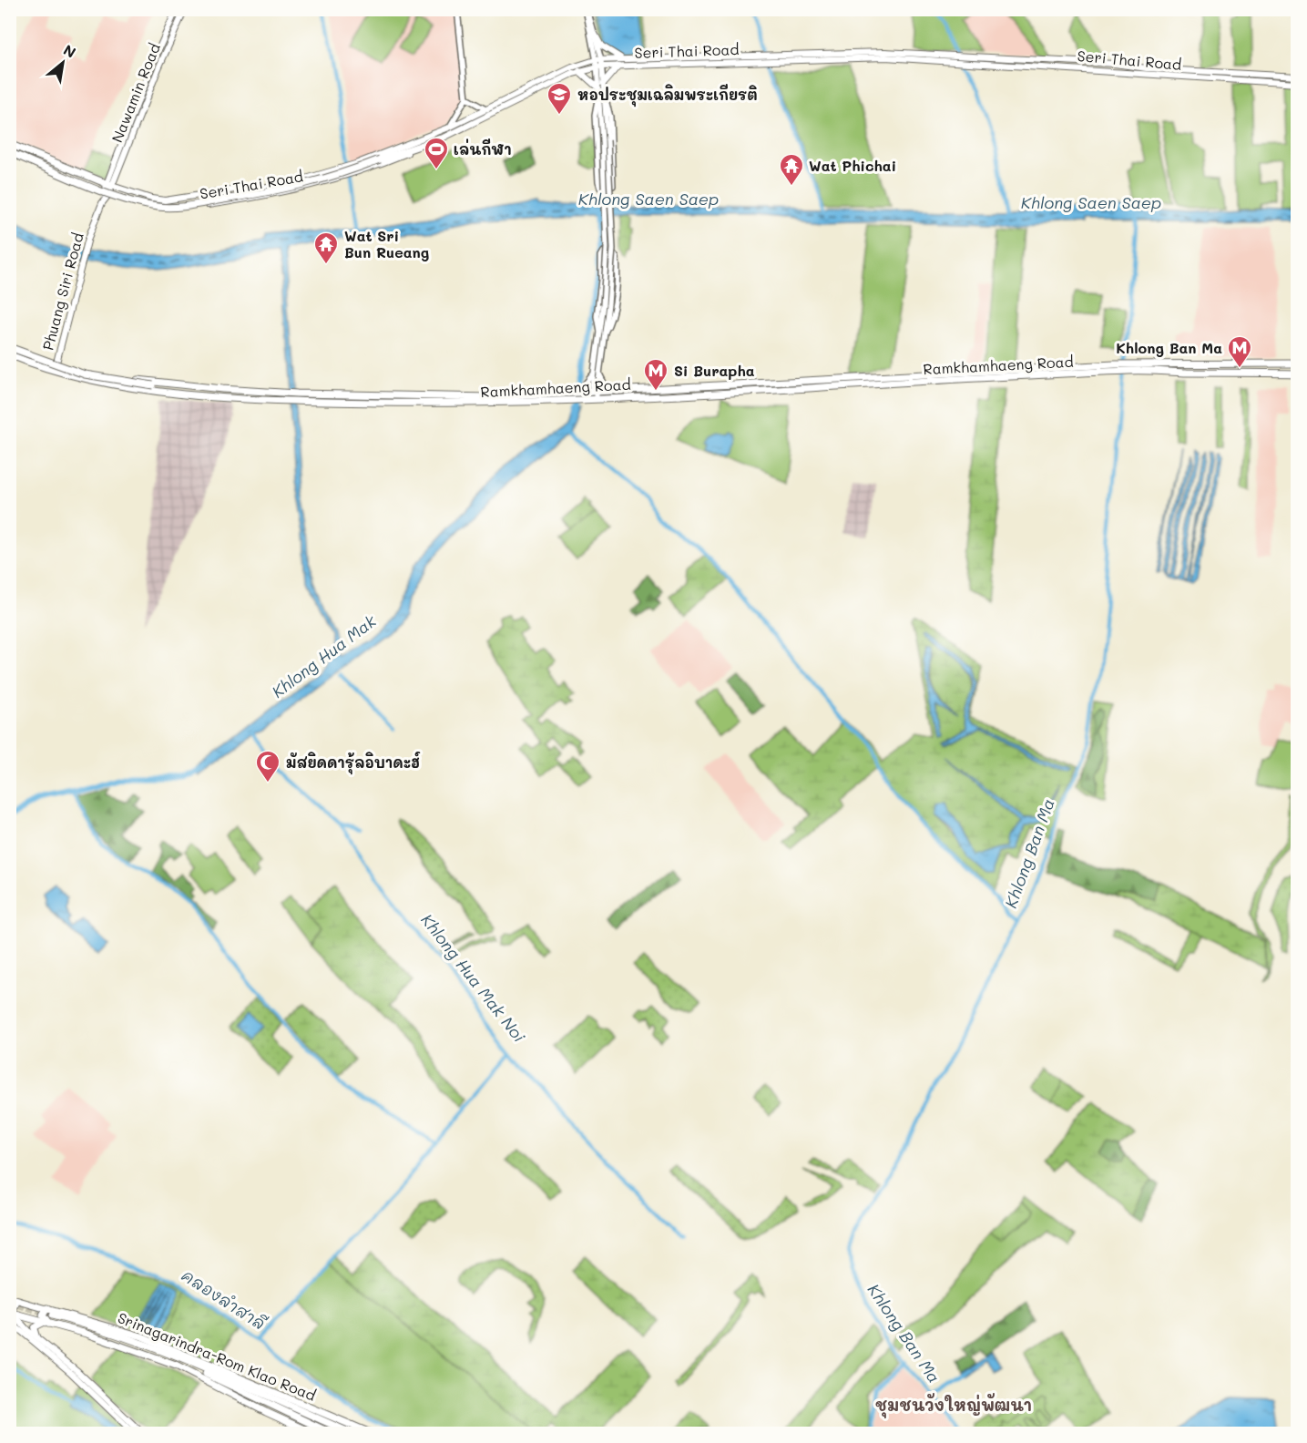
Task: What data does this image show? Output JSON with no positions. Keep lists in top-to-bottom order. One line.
{"streets":{"main road":["Seri Thai Road","Nawamin Road","Phuang Siri Road","Ramkhamhaeng Road","Srinagarindra-Rom Klao Road"]},"crossings":[["Seri Thai Road","Nawamin Road"],["Seri Thai Road","Phuang Siri Road"],["Nawamin Road","Phuang Siri Road"],["Phuang Siri Road","Ramkhamhaeng Road"]],"districts":["ชุมชนวังใหญ่พัฒนา"],"water":["Khlong Saen Saep","Khlong Hua Mak","Khlong Ban Ma","Khlong Hua Mak Noi","คลองลำสาลี"],"places":{"school or university":["หอประชุมเฉลิมพระเกียรติ"],"sports":["เล่นกีฬา"],"temple":["Wat Phichai","Wat Sri Bun Rueang"],"metro station":["Khlong Ban Ma","Si Burapha"],"mosque":["มัสยิดดารุ้ลอิบาดะฮ์"]},"north":"top right"}
